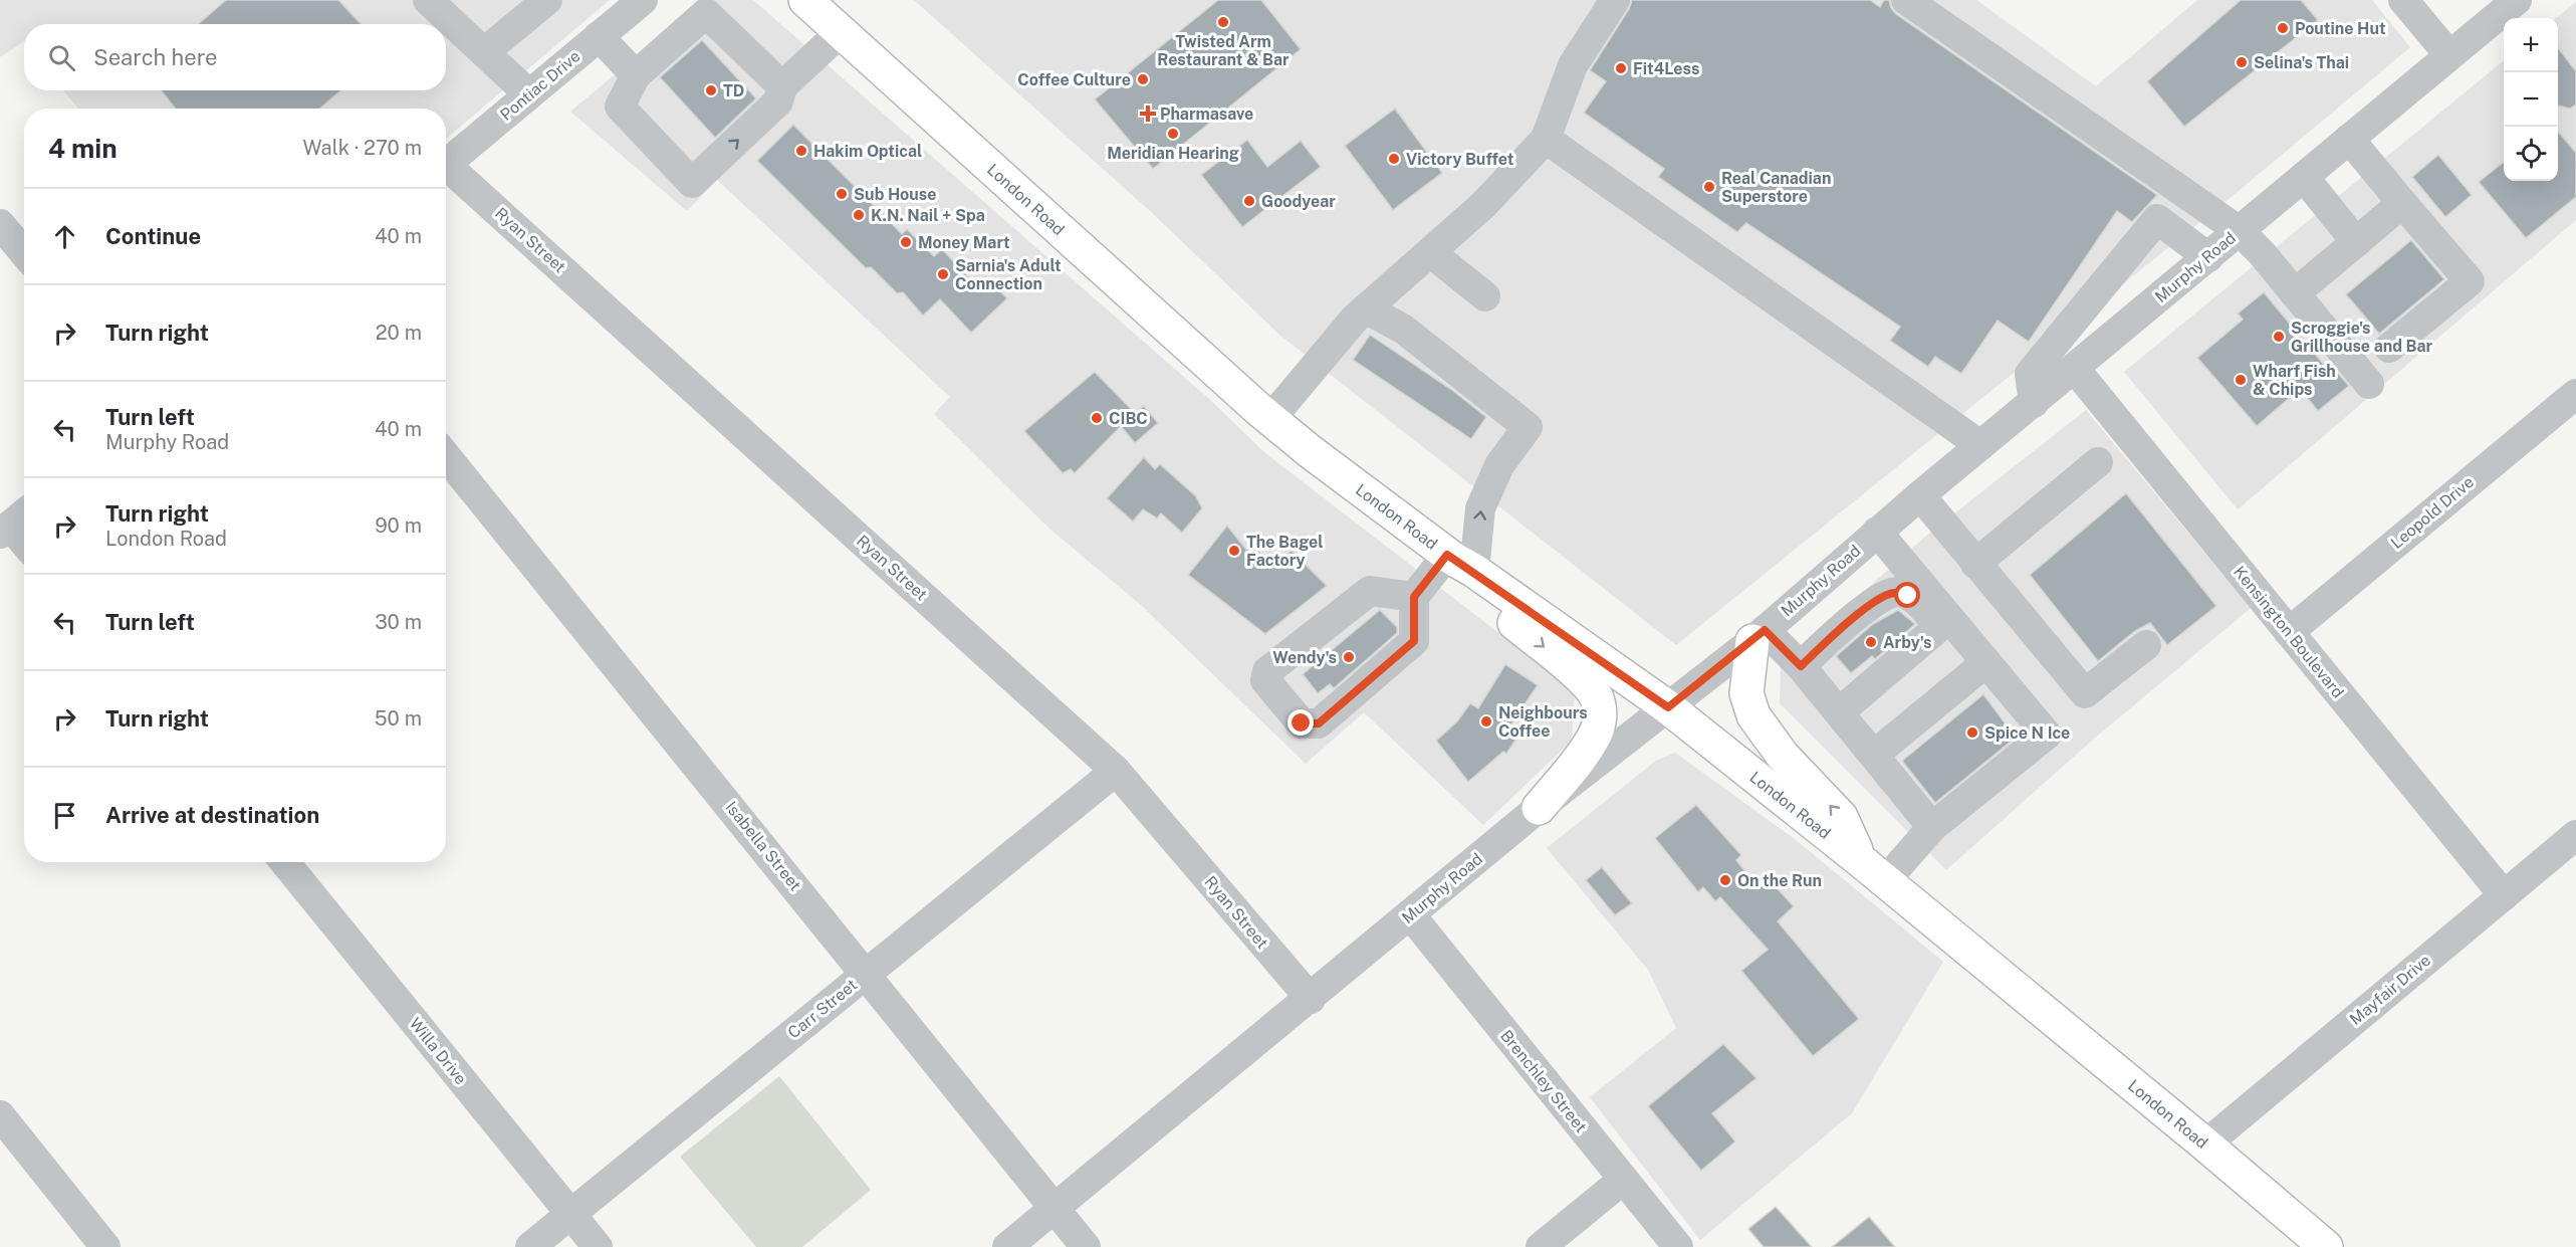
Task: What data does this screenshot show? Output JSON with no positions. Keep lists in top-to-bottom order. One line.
{"streets":{"main road":["London Road"],"street":["Pontiac Drive","Ryan Street","Murphy Road","Leopold Drive","Kensington Boulevard","Isabella Street","Mayfair Drive","Carr Street","Willa Drive","Brenchley Street"]},"crossings":[["London Road","Murphy Road"],["London Road","Mayfair Drive"],["Ryan Street","Murphy Road"],["Ryan Street","Carr Street"],["Murphy Road","Kensington Boulevard"],["Murphy Road","Isabella Street"],["Murphy Road","Brenchley Street"],["Leopold Drive","Kensington Boulevard"],["Kensington Boulevard","Mayfair Drive"],["Isabella Street","Carr Street"],["Carr Street","Willa Drive"]],"places":{"other":["Twisted Arm Restaurant & Bar","Poutine Hut","Selina's Thai","Fit4Less","Coffee Culture","TD","Meridian Hearing","Hakim Optical","Victory Buffet","Real Canadian Superstore","Sub House","Goodyear","K.N. Nail + Spa","Money Mart","Sarnia's Adult Connection","Scroggie's Grillhouse and Bar","Wharf Fish & Chips","CIBC","The Bagel Factory","Arby's","Wendy's","Neighbours Coffee","Spice N Ice","On the Run"],"health":["Pharmasave"]},"page":{"map_buttons":["+","−"],"search":"Search here","heading":["4 min","Walk · 270 m"],"list":[["Continue","40 m"],["Turn right","20 m"],["Turn left","Murphy Road","40 m"],["Turn right","London Road","90 m"],["Turn left","30 m"],["Turn right","50 m"],"Arrive at destination"]}}
